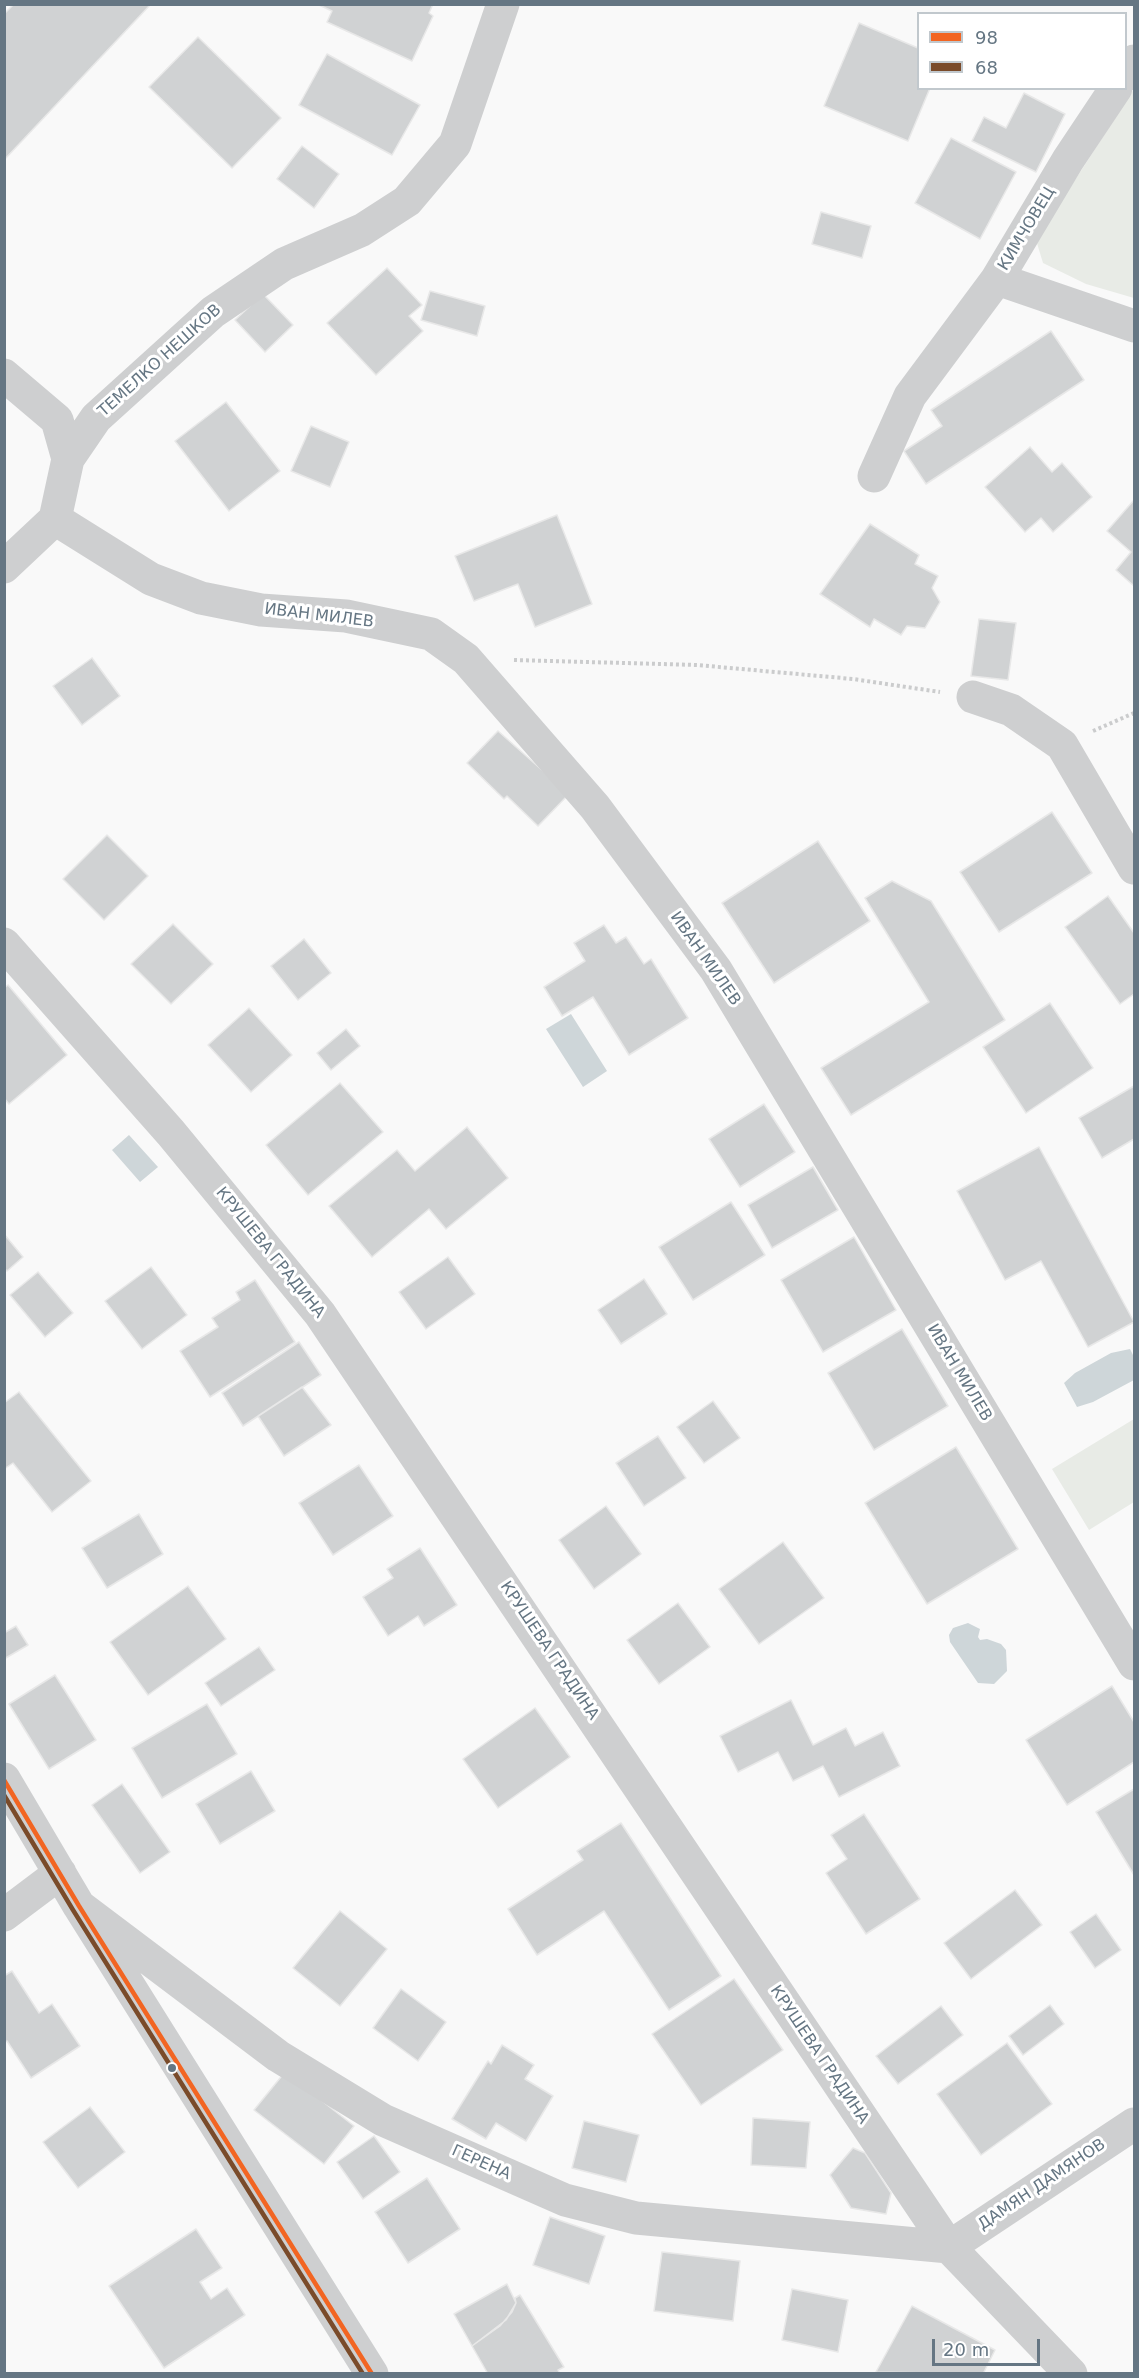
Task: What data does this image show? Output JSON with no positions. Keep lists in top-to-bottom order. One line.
{"streets":{"street":["КИМЧОВЕЦ","ТЕМЕЛКО НЕШКОВ","ИВАН МИЛЕВ","КРУШЕВА ГРАДИНА","ГЕРЕНА","ДАМЯН ДАМЯНОВ"]},"crossings":[["ТЕМЕЛКО НЕШКОВ","ИВАН МИЛЕВ"],["КРУШЕВА ГРАДИНА","ГЕРЕНА"],["КРУШЕВА ГРАДИНА","ДАМЯН ДАМЯНОВ"],["ГЕРЕНА","ДАМЯН ДАМЯНОВ"]],"lines":["transit line 98","transit line 68"],"legend":["98","68"],"scale_bar":"20 m"}
